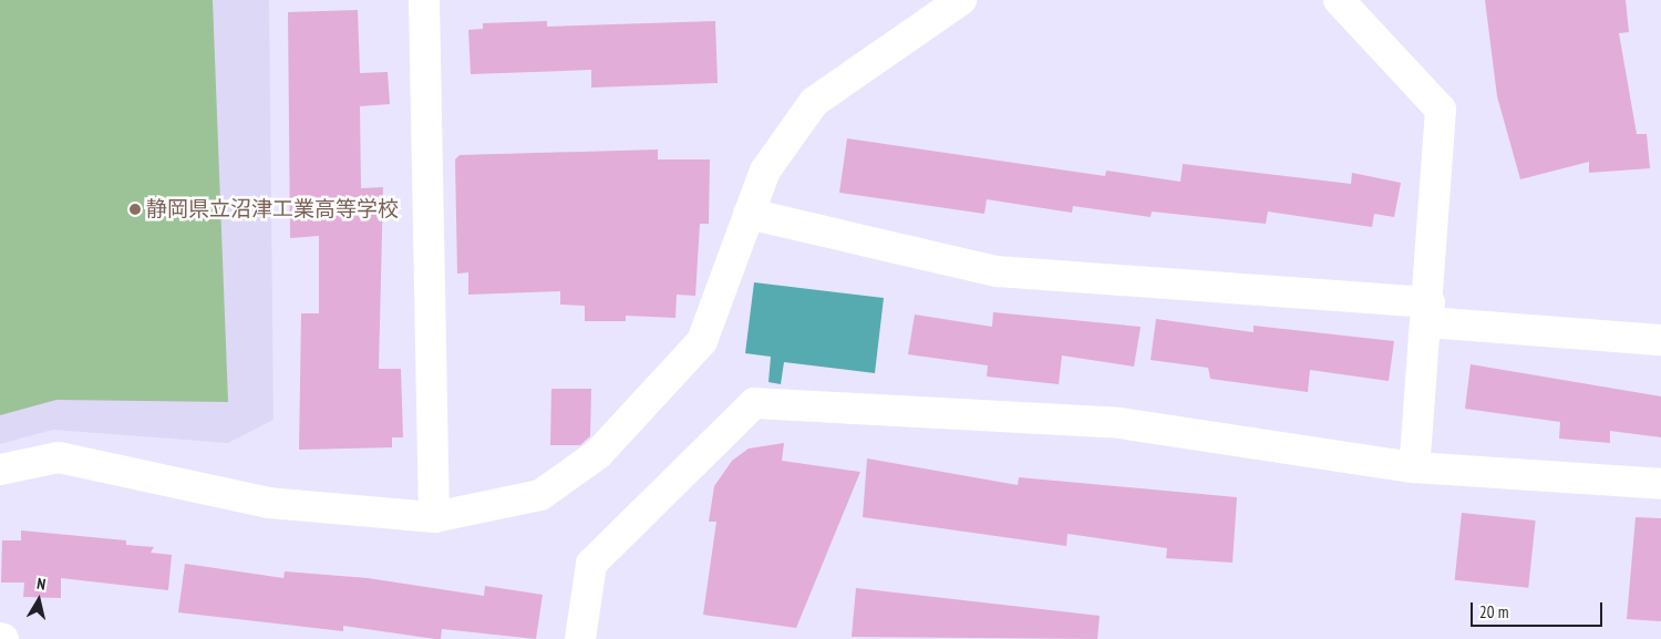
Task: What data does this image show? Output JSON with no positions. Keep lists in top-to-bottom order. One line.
{"places":["静岡県立沼津工業高等学校"],"scale_bar":"20 m","north":"top"}
